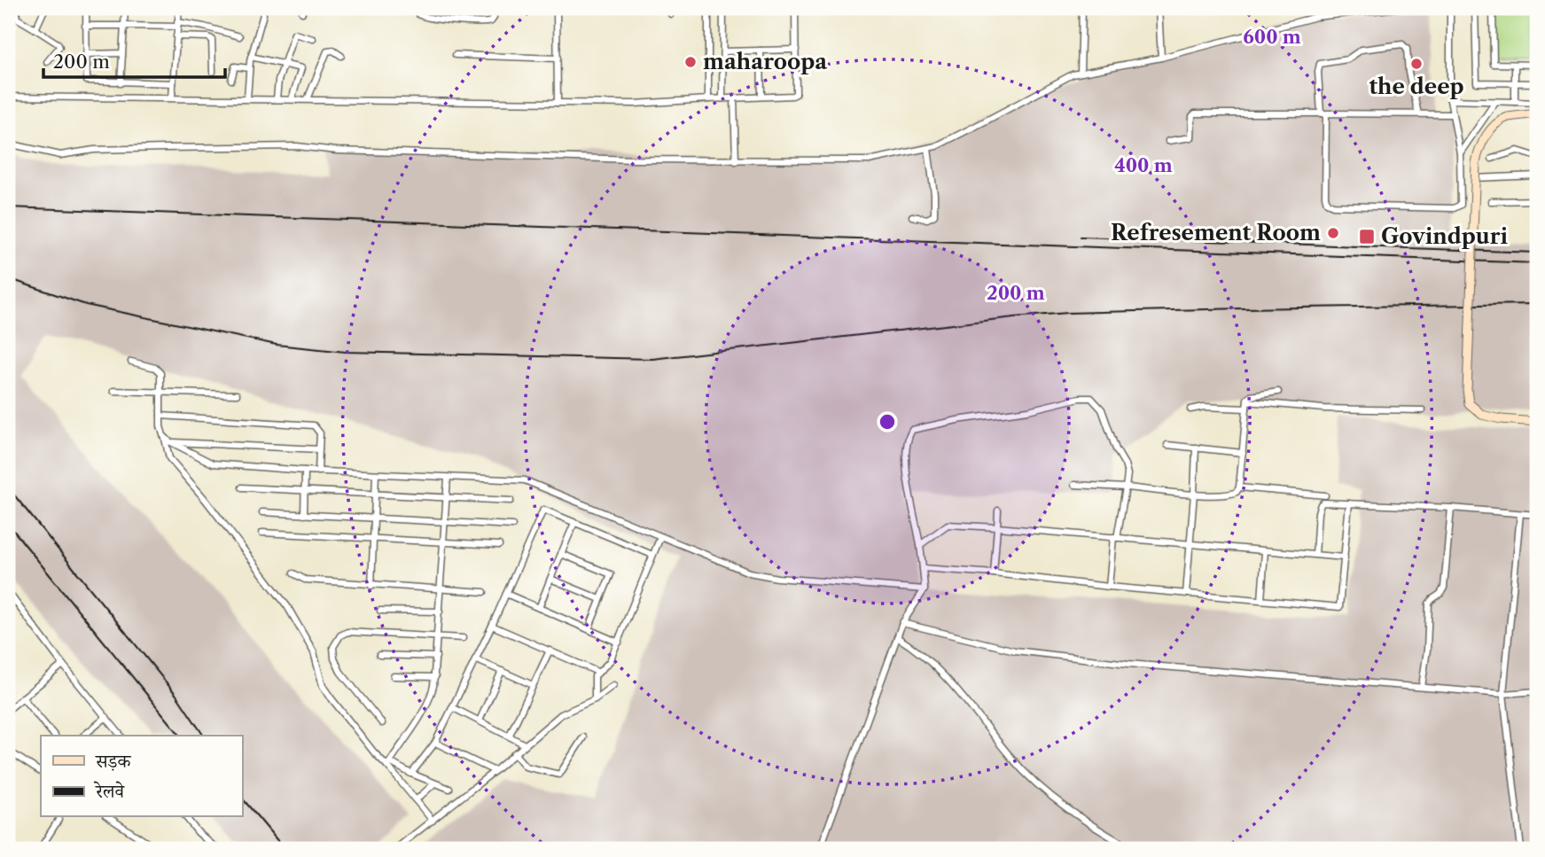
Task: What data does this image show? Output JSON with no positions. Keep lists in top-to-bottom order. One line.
{"places":{"other":["maharoopa","the deep","Refresement Room"],"transit":["Govindpuri"]},"legend":["सड़क","रेलवे"],"scale_bar":"200 m","rings":["600 m","400 m","200 m"]}
